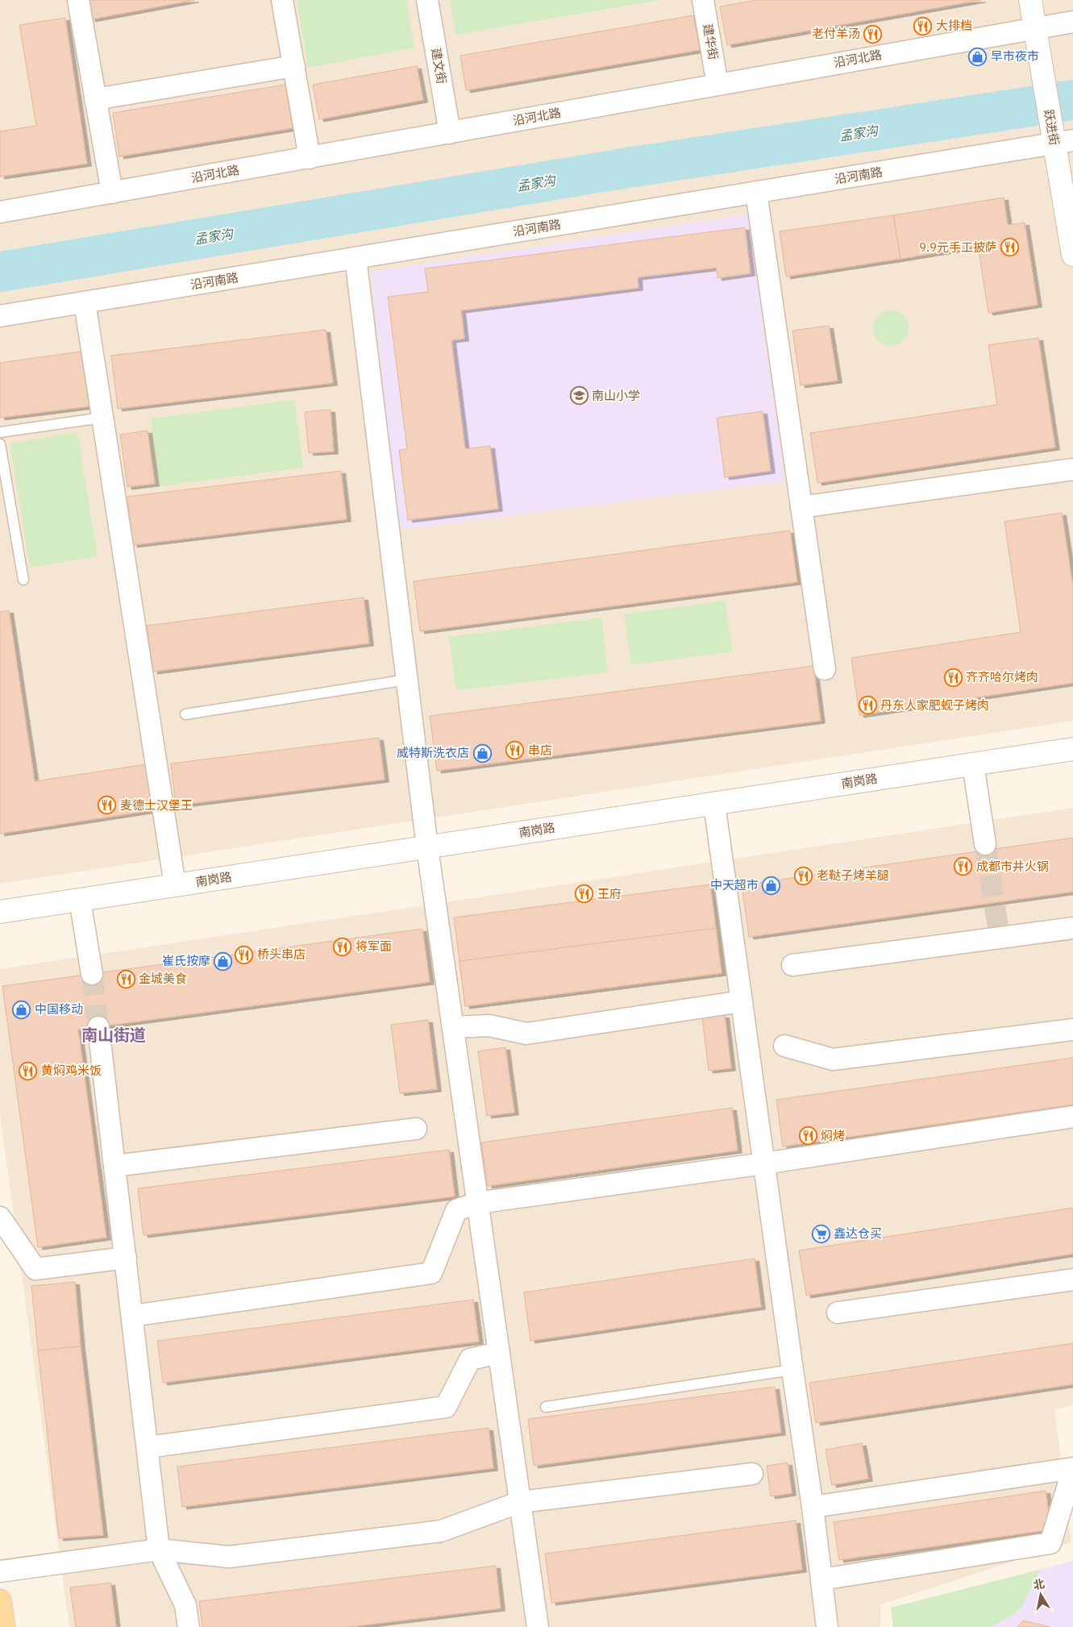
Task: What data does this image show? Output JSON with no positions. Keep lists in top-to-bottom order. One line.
{"streets":{"street":["建华街","沿河北路","建文街","跃进街","沿河南路","南岗路"]},"crossings":[["建华街","沿河北路"],["沿河北路","建文街"],["沿河北路","跃进街"],["跃进街","沿河南路"]],"districts":["南山街道"],"water":["孟家沟"],"places":{"restaurant":["大排档","老付羊汤","9.9元手工披萨","齐齐哈尔烤肉","丹东人家肥蚬子烤肉","串店","麦德士汉堡王","成都市井火锅","老鞑子烤羊腿","王府","将军面","桥头串店","金城美食","黄焖鸡米饭","焖烤"],"shop":["早市夜市","威特斯洗衣店","中天超市","崔氏按摩","中国移动"],"school or university":["南山小学"],"supermarket":["鑫达仓买"]},"north":"top"}
